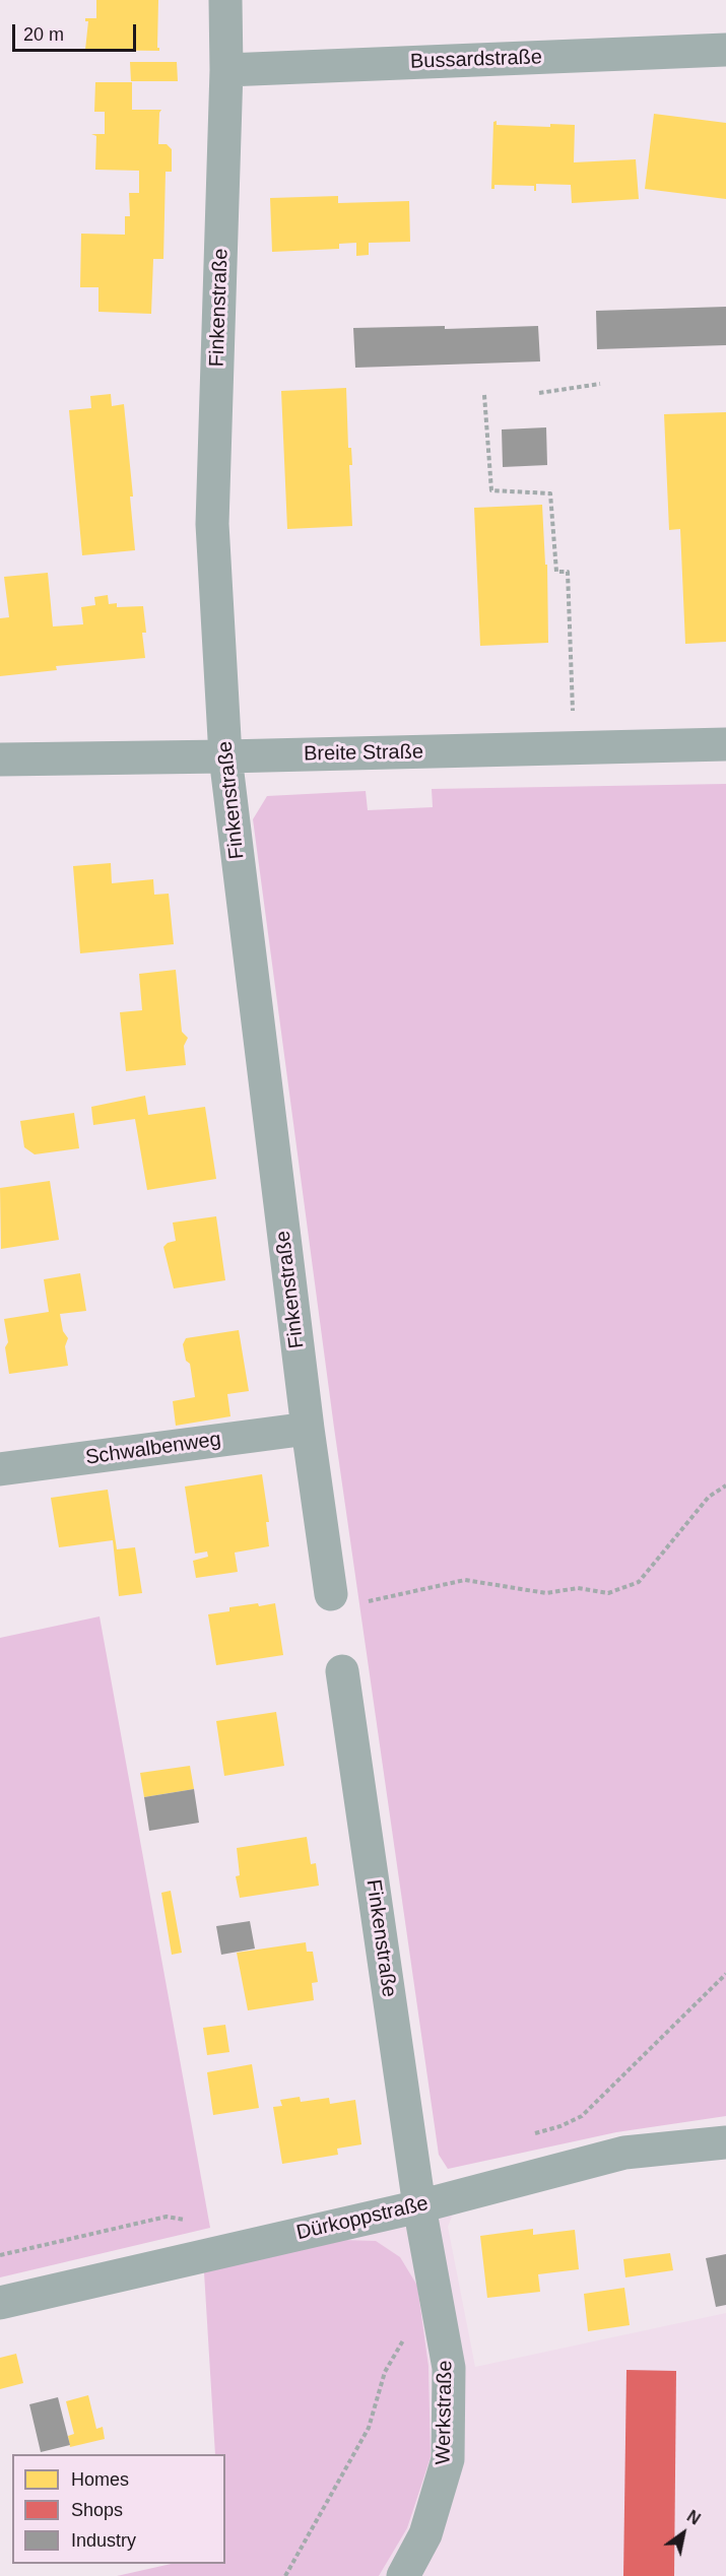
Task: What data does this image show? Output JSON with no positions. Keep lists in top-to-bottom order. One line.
{"streets":{"street":["Bussardstraße","Finkenstraße","Breite Straße","Schwalbenweg","Dürkoppstraße","Werkstraße"]},"crossings":[["Bussardstraße","Finkenstraße"],["Finkenstraße","Breite Straße"],["Finkenstraße","Schwalbenweg"],["Finkenstraße","Dürkoppstraße"],["Finkenstraße","Werkstraße"],["Dürkoppstraße","Werkstraße"]],"legend":["Homes","Shops","Industry"],"scale_bar":"20 m","north":"top right"}
